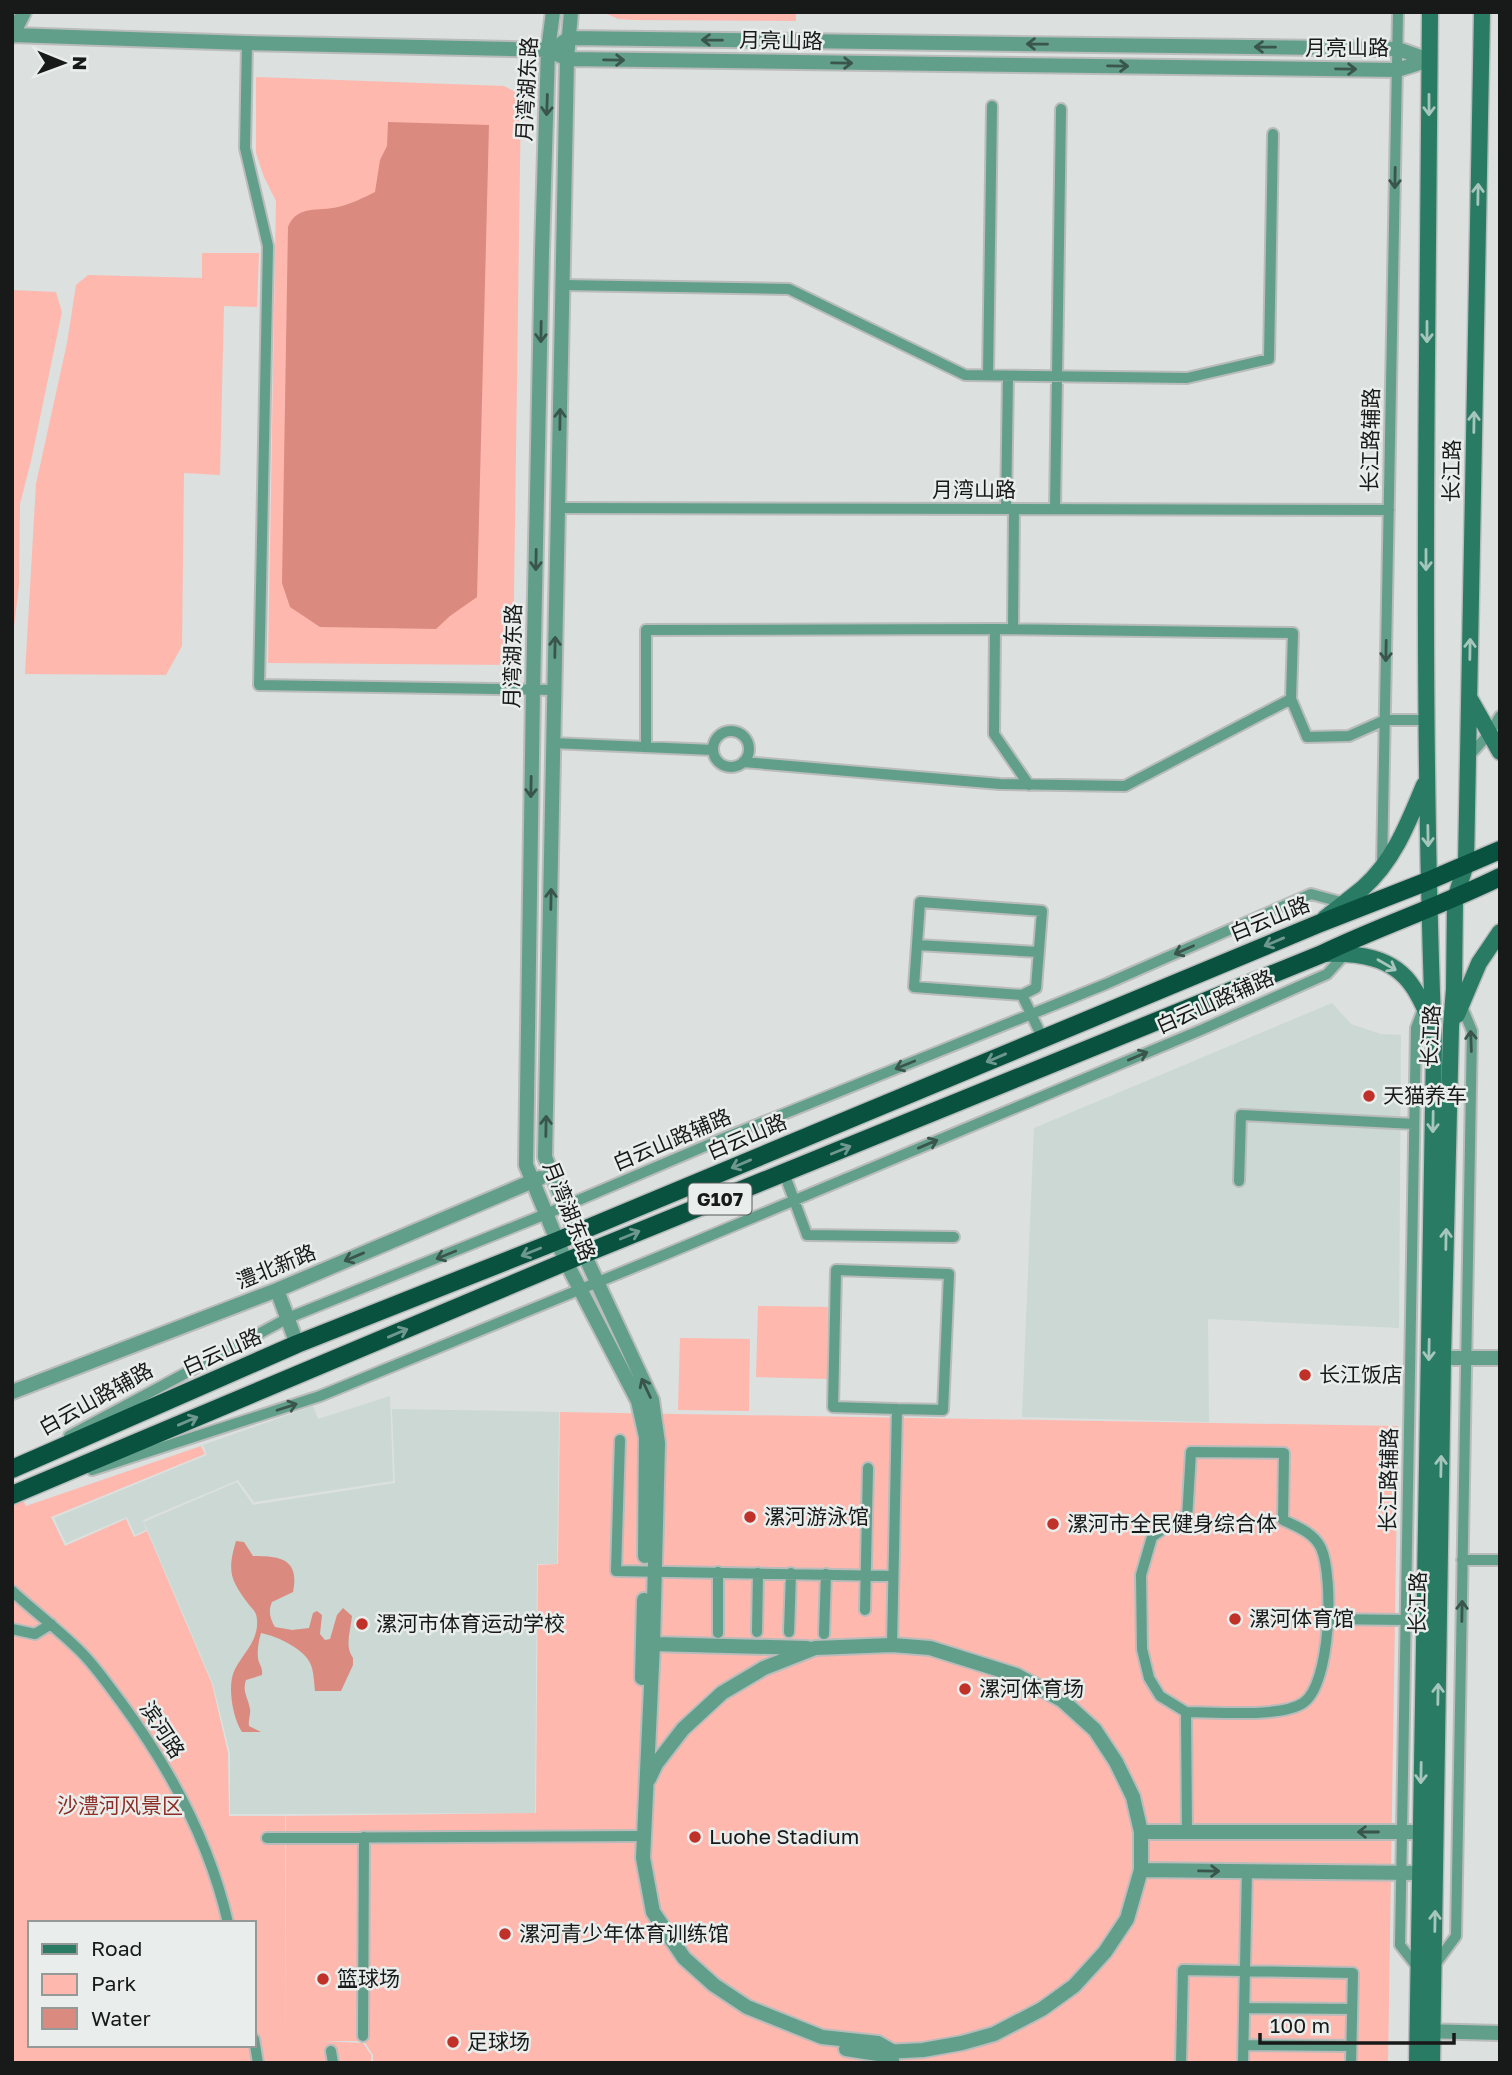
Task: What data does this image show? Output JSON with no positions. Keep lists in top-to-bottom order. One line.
{"streets":{"highway":["白云山路","G107"],"main road":["长江路"],"street":["月亮山路","月湾湖东路","长江路辅路","月湾山路","白云山路辅路","澧北新路","滨河路"]},"crossings":[["月亮山路","月湾湖东路"],["月亮山路","长江路辅路"],["月亮山路","长江路"],["月湾湖东路","月湾山路"],["月湾湖东路","白云山路"],["月湾湖东路","白云山路辅路"],["月湾湖东路","G107"],["月湾湖东路","澧北新路"],["长江路辅路","长江路"],["长江路辅路","月湾山路"],["长江路","白云山路"],["长江路","G107"],["白云山路","白云山路辅路"],["白云山路辅路","G107"]],"one_way":["长江路辅路","澧北新路"],"parks":["沙澧河风景区"],"places":["天猫养车","长江饭店","漯河游泳馆","漯河市全民健身综合体","漯河体育馆","漯河市体育运动学校","漯河体育场","Luohe Stadium","漯河青少年体育训练馆","篮球场","足球场"],"legend":["Road","Park","Water"],"scale_bar":"100 m","north":"right"}
